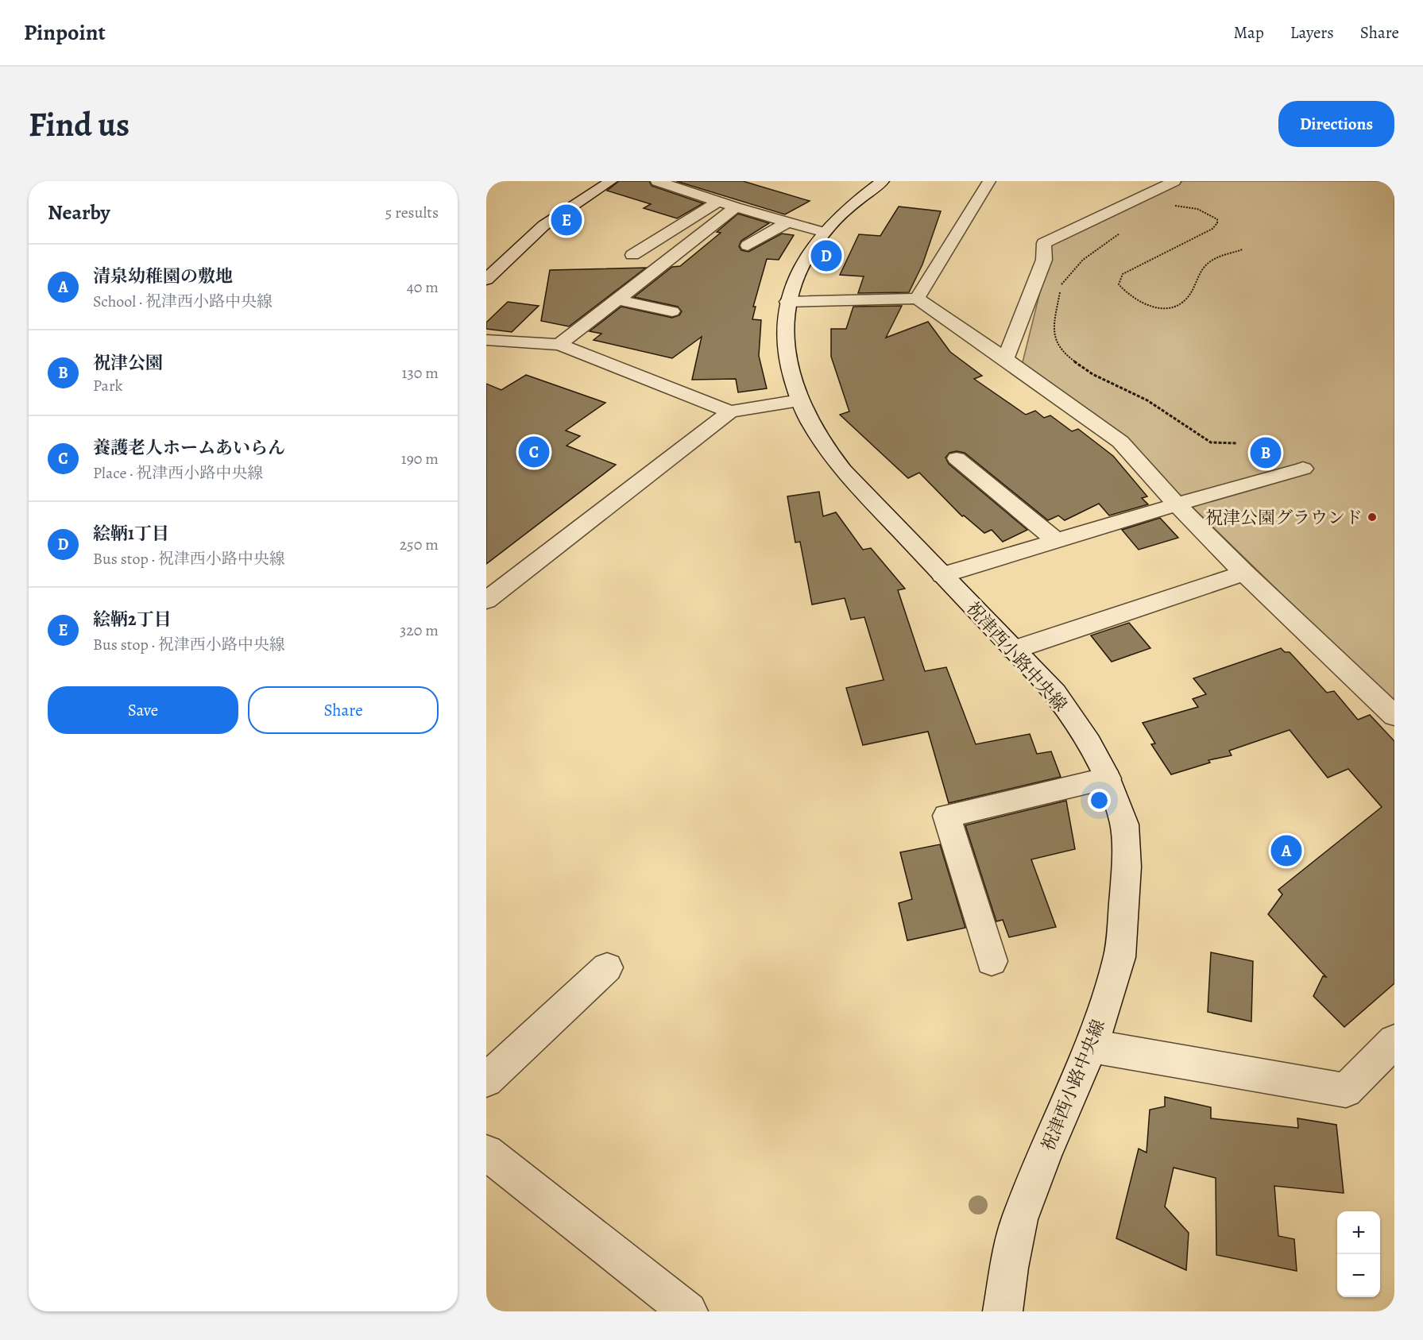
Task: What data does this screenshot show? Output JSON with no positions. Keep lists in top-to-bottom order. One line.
{"streets":{"street":["祝津西小路中央線"]},"places":["祝津公園グラウンド"],"page":{"header":"Pinpoint","nav":["Map","Layers","Share"],"buttons":["Directions",["Save","Share"]],"title":"Find us","heading":["Nearby","5 results"],"pins":["E","D","C","B","A"],"list":[{"mark":"A","name":"清泉幼稚園の敷地","note":"School · 祝津西小路中央線","value":"40 m"},{"mark":"B","name":"祝津公園","note":"Park","value":"130 m"},{"mark":"C","name":"養護老人ホームあいらん","note":"Place · 祝津西小路中央線","value":"190 m"},{"mark":"D","name":"絵鞆1丁目","note":"Bus stop · 祝津西小路中央線","value":"250 m"},{"mark":"E","name":"絵鞆2丁目","note":"Bus stop · 祝津西小路中央線","value":"320 m"}],"map_buttons":["+","−"]}}
